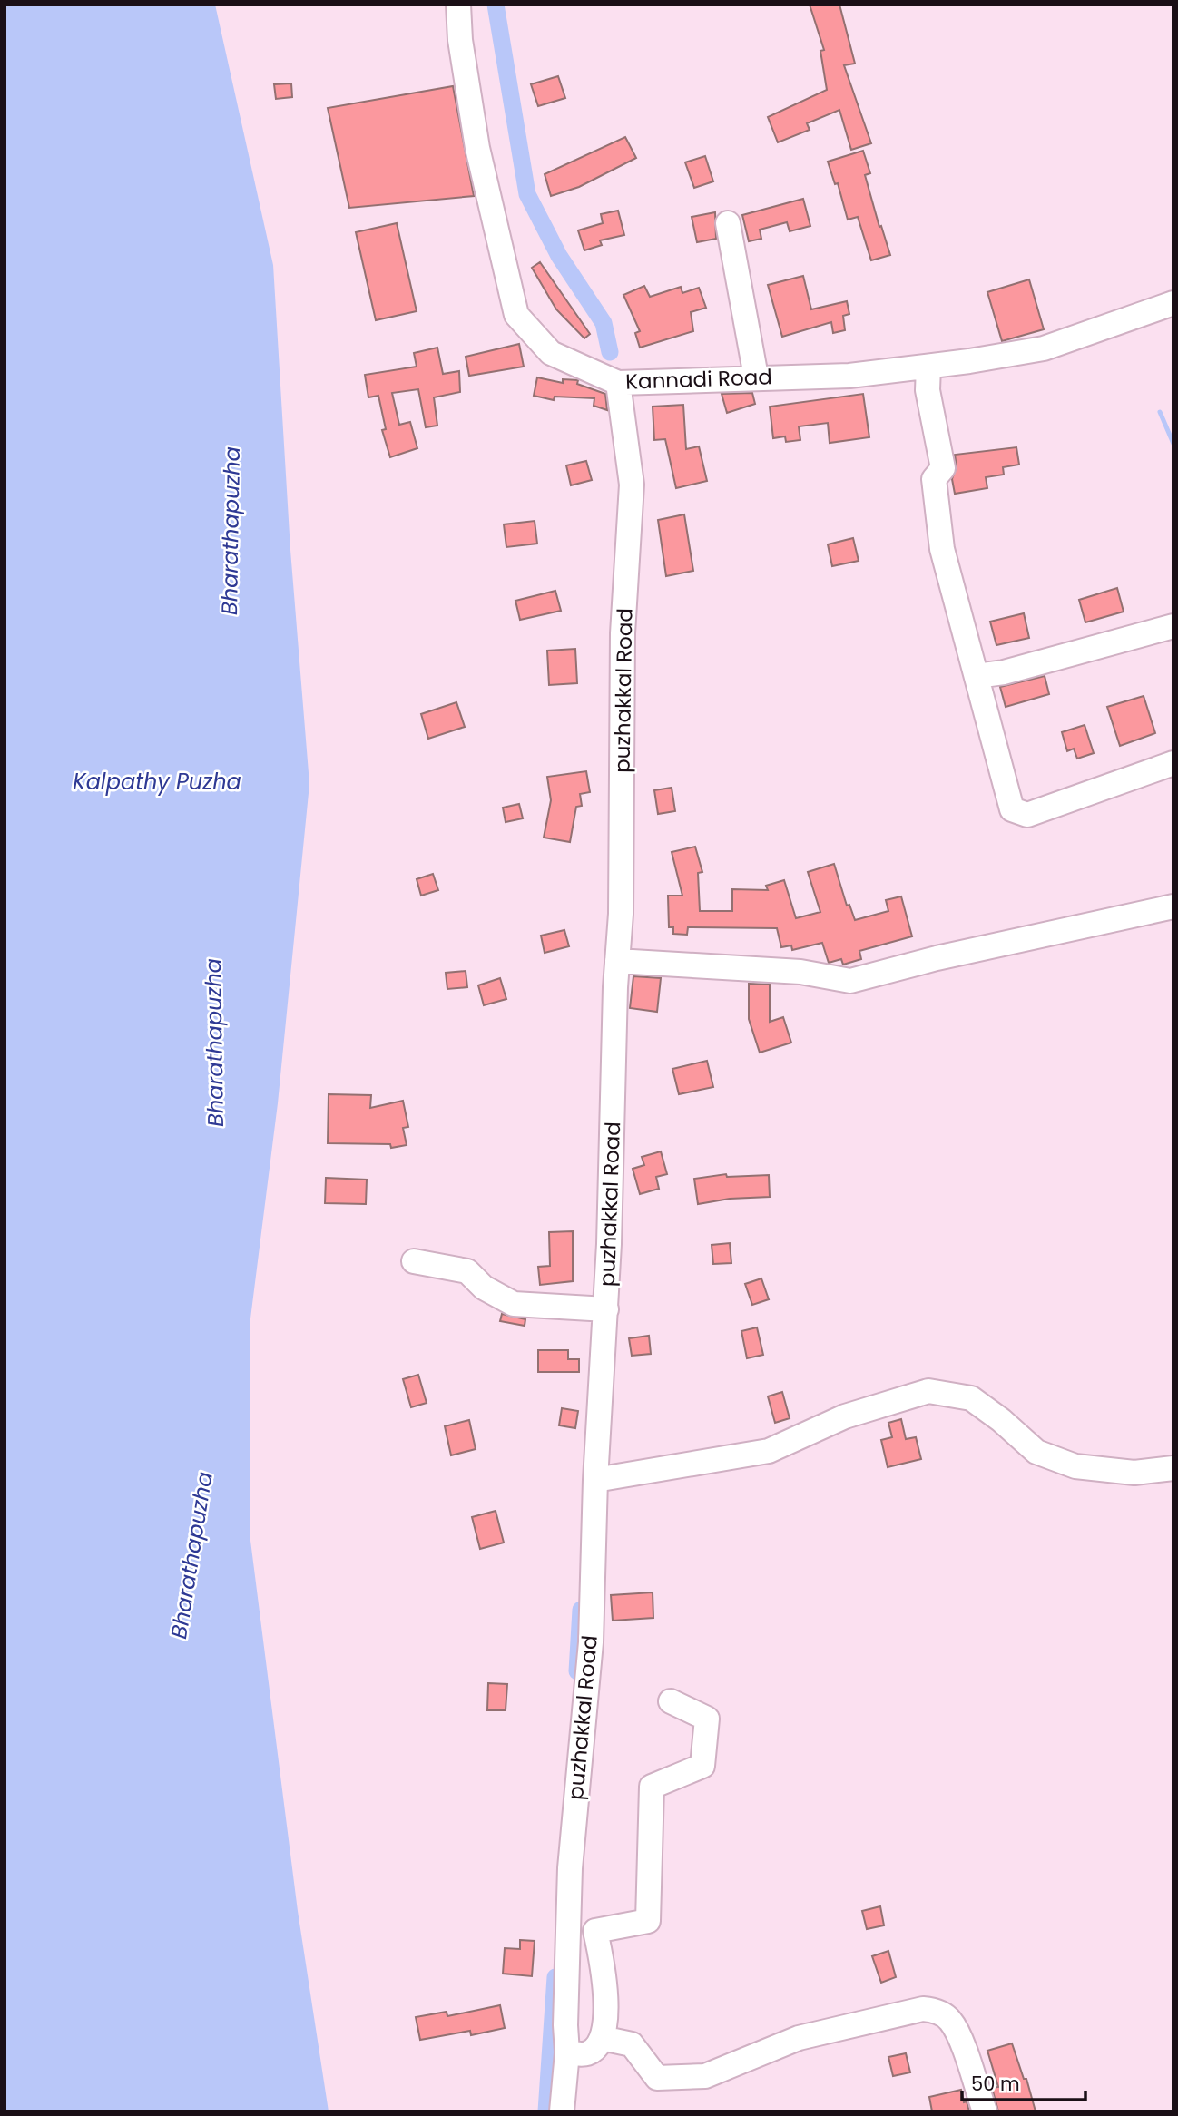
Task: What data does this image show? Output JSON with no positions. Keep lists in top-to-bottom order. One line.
{"streets":{"street":["Kannadi Road","puzhakkal Road"]},"crossings":[["Kannadi Road","puzhakkal Road"]],"water":["Bharathapuzha","Kalpathy Puzha"],"scale_bar":"50 m"}
